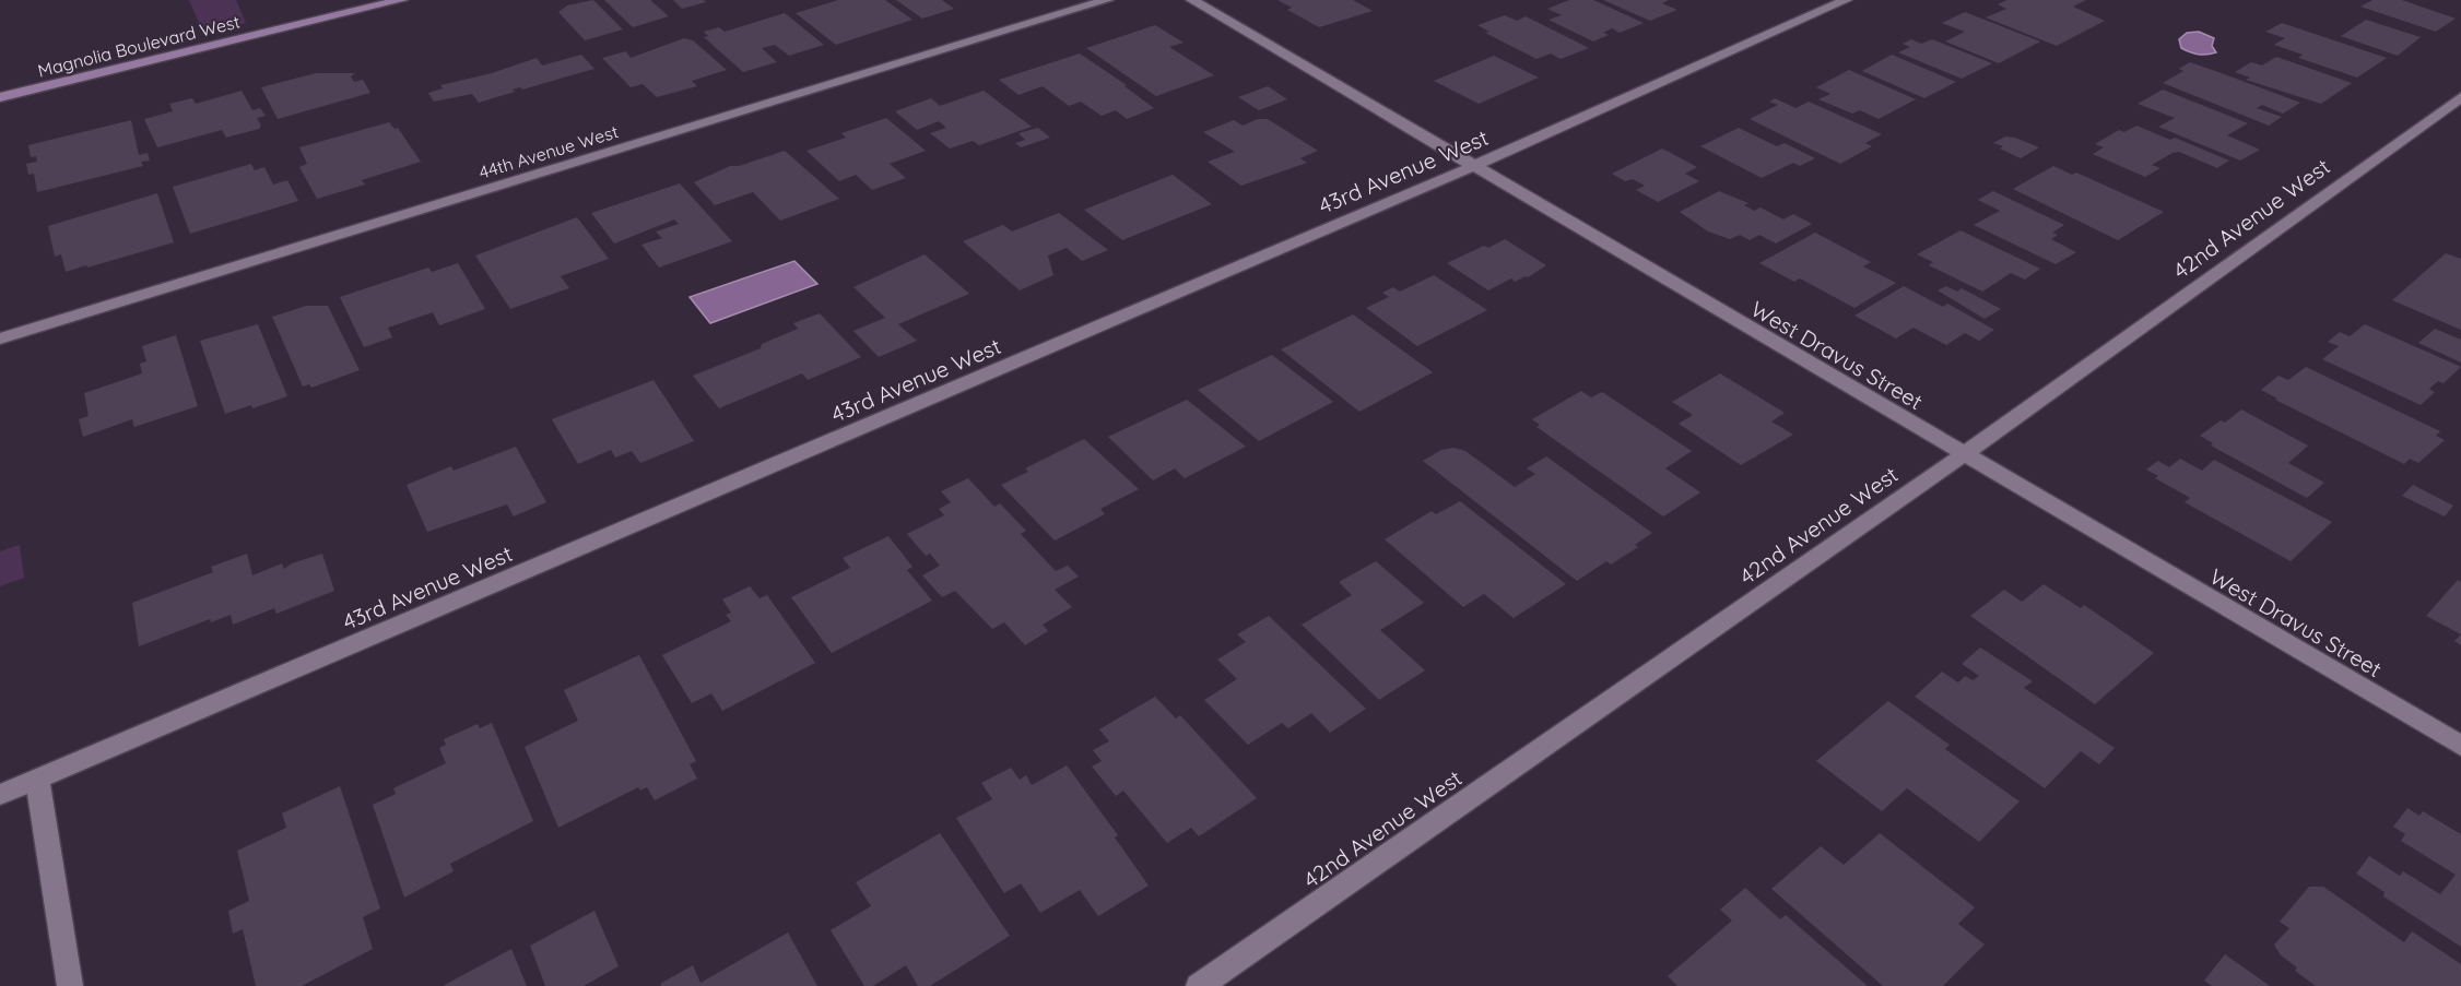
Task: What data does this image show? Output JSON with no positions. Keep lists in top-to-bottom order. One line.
{"streets":{"street":["Magnolia Boulevard West","44th Avenue West","43rd Avenue West","42nd Avenue West","West Dravus Street"]},"crossings":[["43rd Avenue West","West Dravus Street"],["42nd Avenue West","West Dravus Street"]]}
